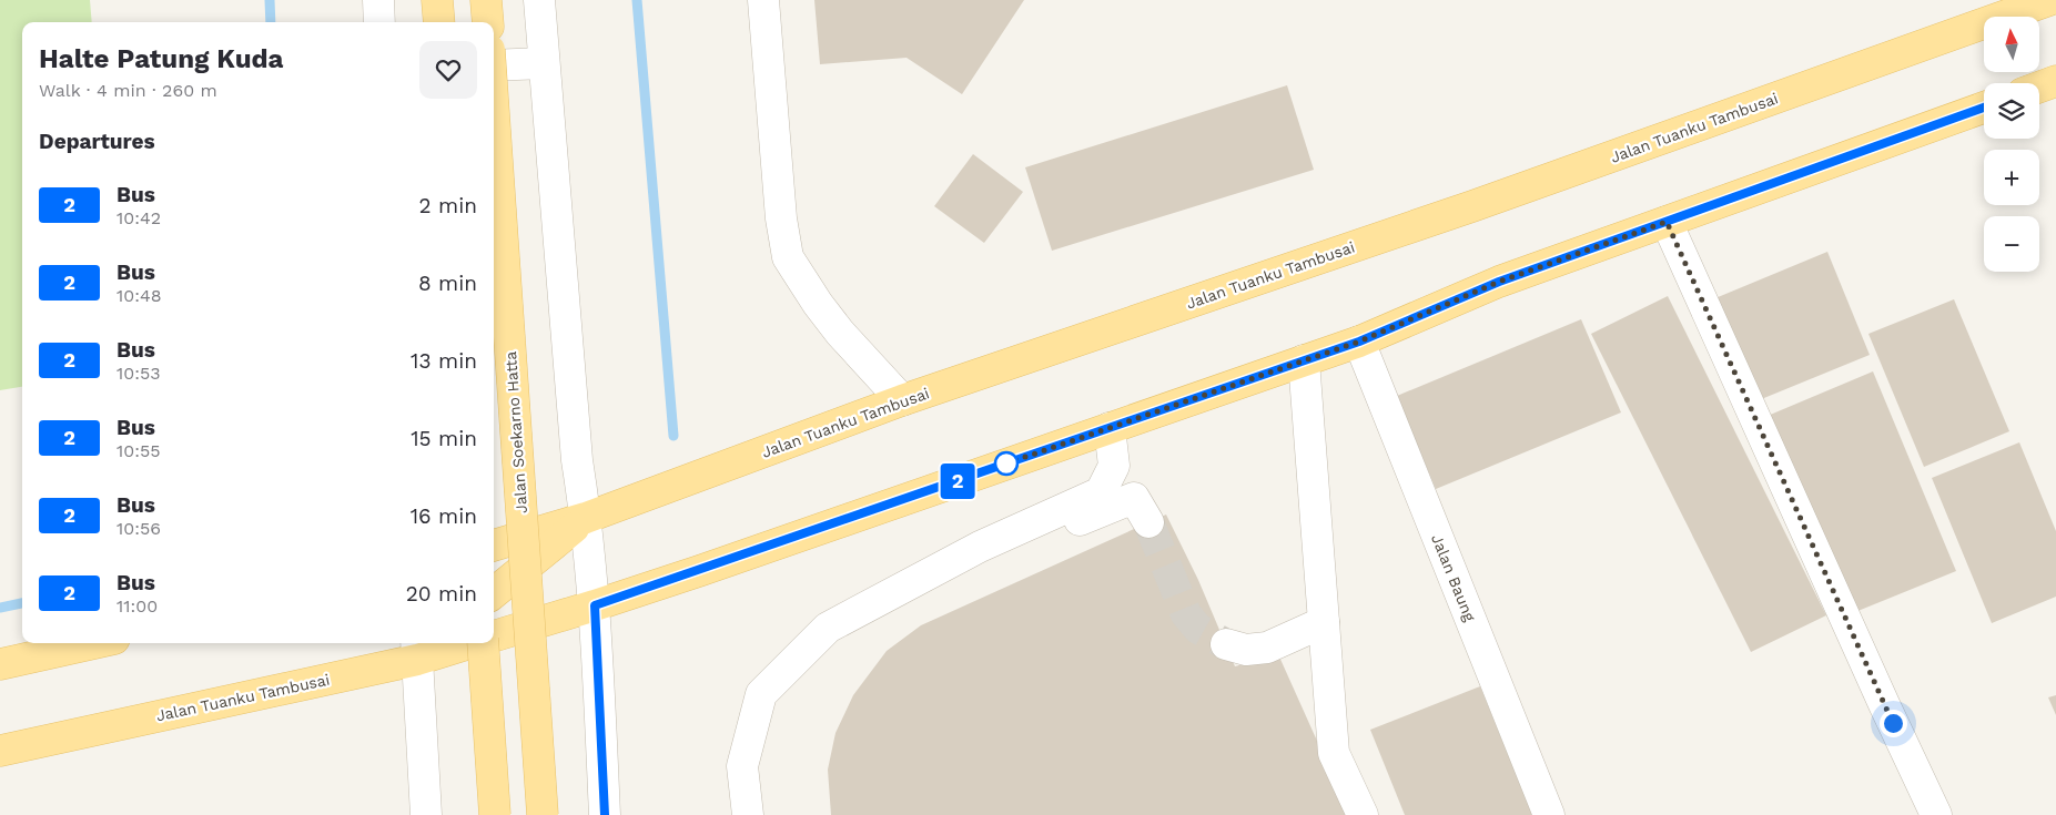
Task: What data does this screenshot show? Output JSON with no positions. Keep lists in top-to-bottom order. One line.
{"streets":{"main road":["Jalan Tuanku Tambusai","Jalan Soekarno Hatta"],"street":["Jalan Baung"]},"lines":["bus line 2"],"north":"top","page":{"on_map":"2","map_buttons":["+","−"],"heading":[["Halte Patung Kuda","Walk · 4 min · 260 m"],"Departures"],"list":[{"mark":"2","name":"Bus","note":"10:42","value":"2 min"},{"mark":"2","name":"Bus","note":"10:48","value":"8 min"},{"mark":"2","name":"Bus","note":"10:53","value":"13 min"},{"mark":"2","name":"Bus","note":"10:55","value":"15 min"},{"mark":"2","name":"Bus","note":"10:56","value":"16 min"},{"mark":"2","name":"Bus","note":"11:00","value":"20 min"}]}}
